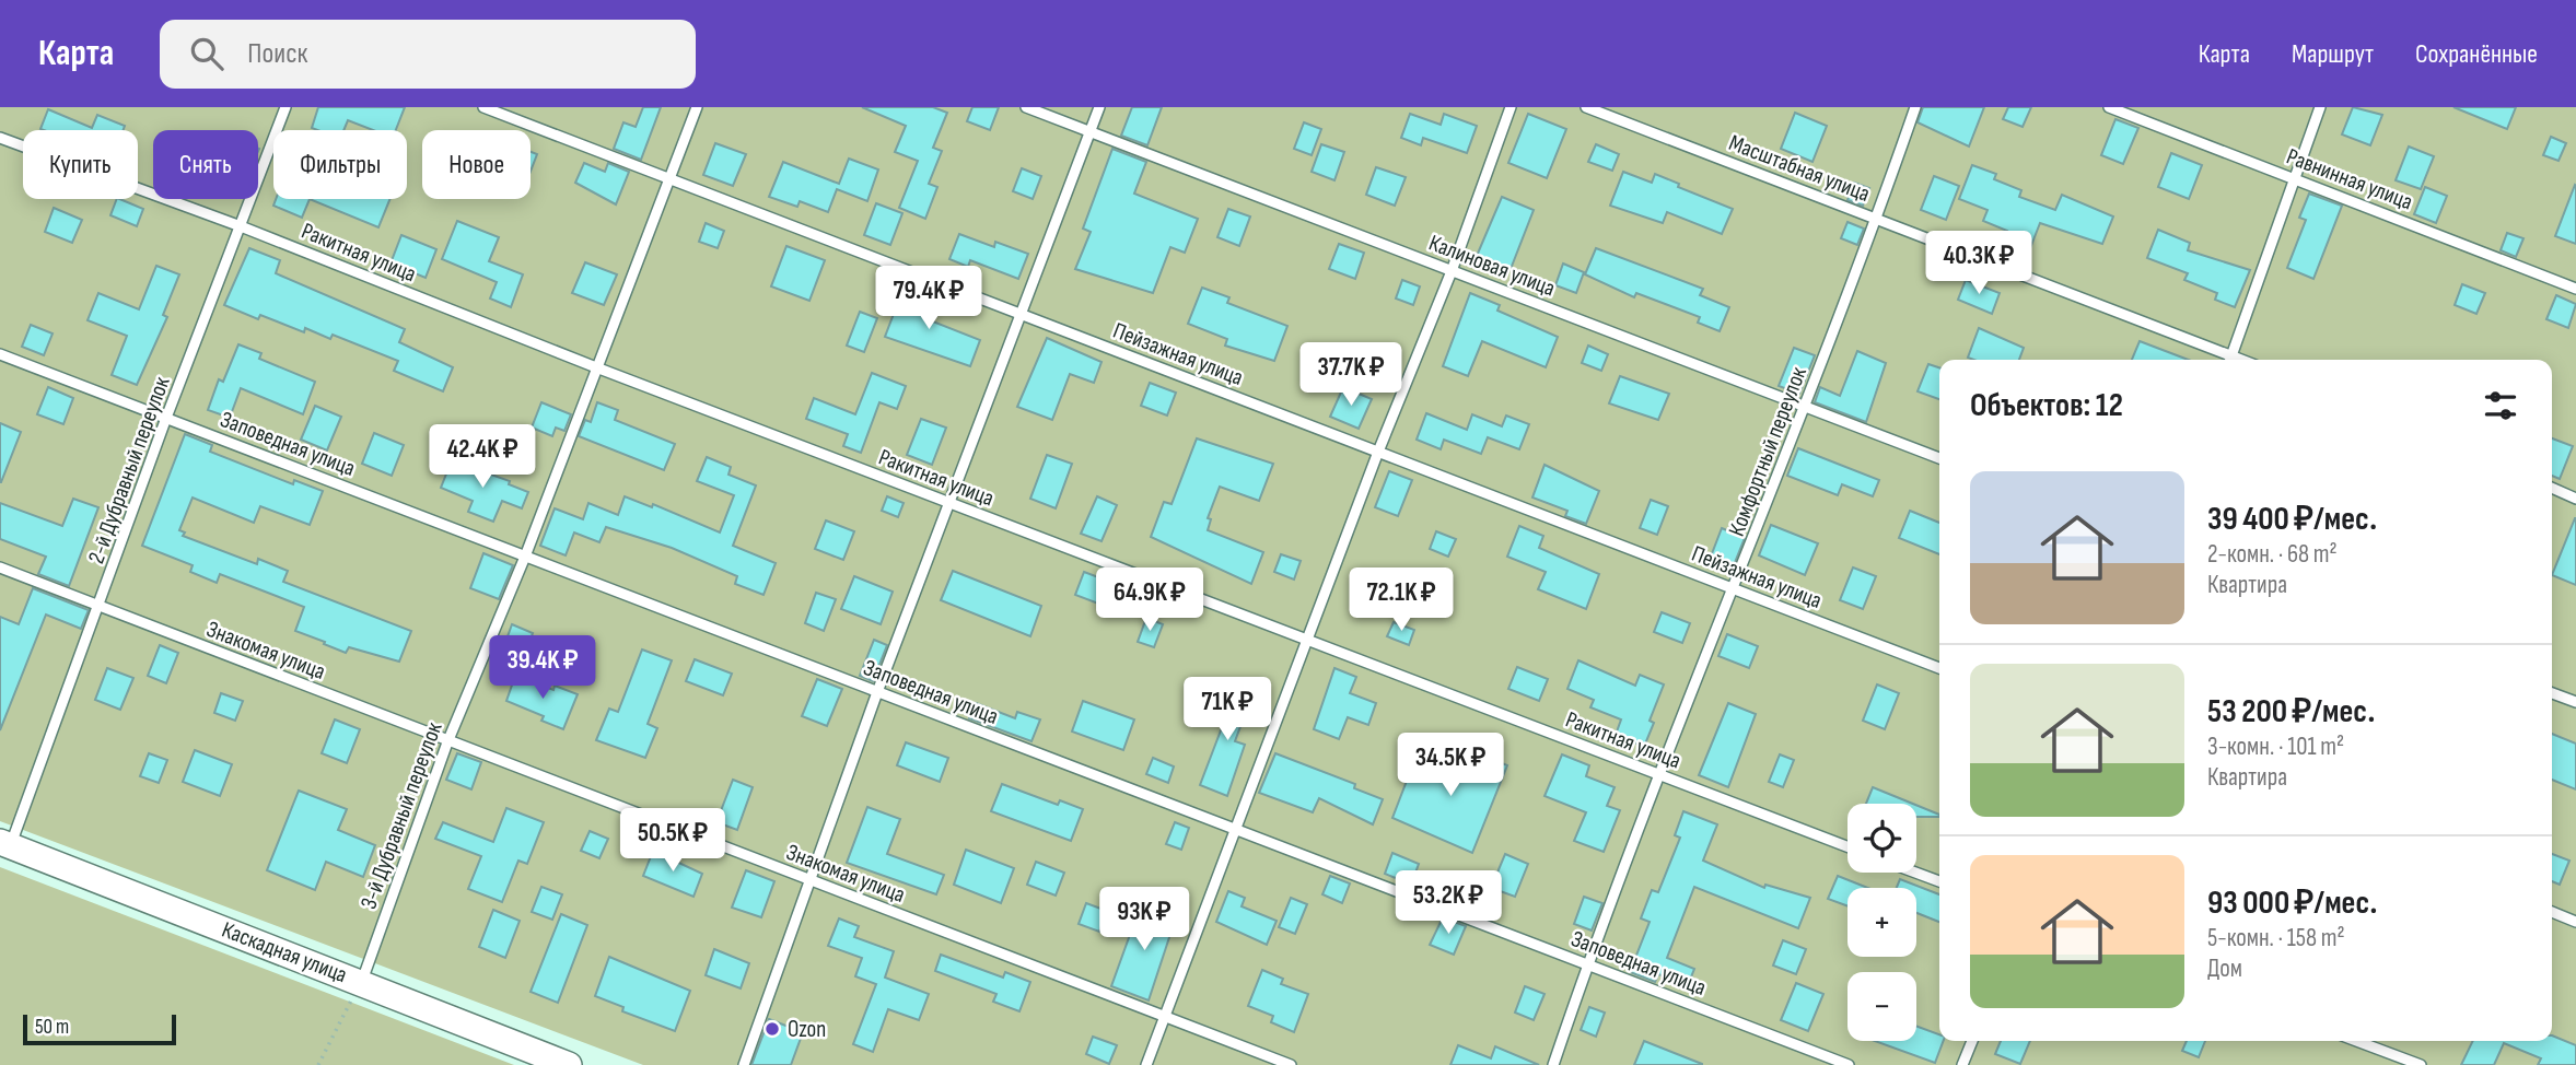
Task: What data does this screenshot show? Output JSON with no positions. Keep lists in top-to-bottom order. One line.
{"streets":{"street":["Каскадная улица"],"lane":["Масштабная улица","Равнинная улица","Ракитная улица","Калиновая улица","Пейзажная улица","Заповедная улица","Комфортный переулок","2-й Дубравный переулок","Знакомая улица","3-й Дубравный переулок"]},"crossings":[["Масштабная улица","Комфортный переулок"],["Ракитная улица","Комфортный переулок"],["Ракитная улица","2-й Дубравный переулок"],["Ракитная улица","3-й Дубравный переулок"],["Калиновая улица","Комфортный переулок"],["Пейзажная улица","Комфортный переулок"],["Пейзажная улица","3-й Дубравный переулок"],["Заповедная улица","Комфортный переулок"],["Заповедная улица","2-й Дубравный переулок"],["Заповедная улица","3-й Дубравный переулок"],["2-й Дубравный переулок","Знакомая улица"],["2-й Дубравный переулок","Каскадная улица"],["Знакомая улица","3-й Дубравный переулок"],["3-й Дубравный переулок","Каскадная улица"]],"places":["Ozon"],"scale_bar":"50 m","page":{"header":"Карта","search":"Поиск","nav":["Карта","Маршрут","Сохранённые"],"chip":["Купить","Снять","Фильтры","Новое"],"price":["40.3K ₽","79.4K ₽","37.7K ₽","42.4K ₽","64.9K ₽","72.1K ₽","39.4K ₽","71K ₽","34.5K ₽","50.5K ₽","53.2K ₽","93K ₽"],"heading":"Объектов: 12","list":[{"name":"39 400 ₽/мес.","note":"2-комн. · 68 m² · Квартира"},{"name":"53 200 ₽/мес.","note":"3-комн. · 101 m² · Квартира"},{"name":"93 000 ₽/мес.","note":"5-комн. · 158 m² · Дом"}],"map_buttons":["+","−"],"scale":"50 m"}}
